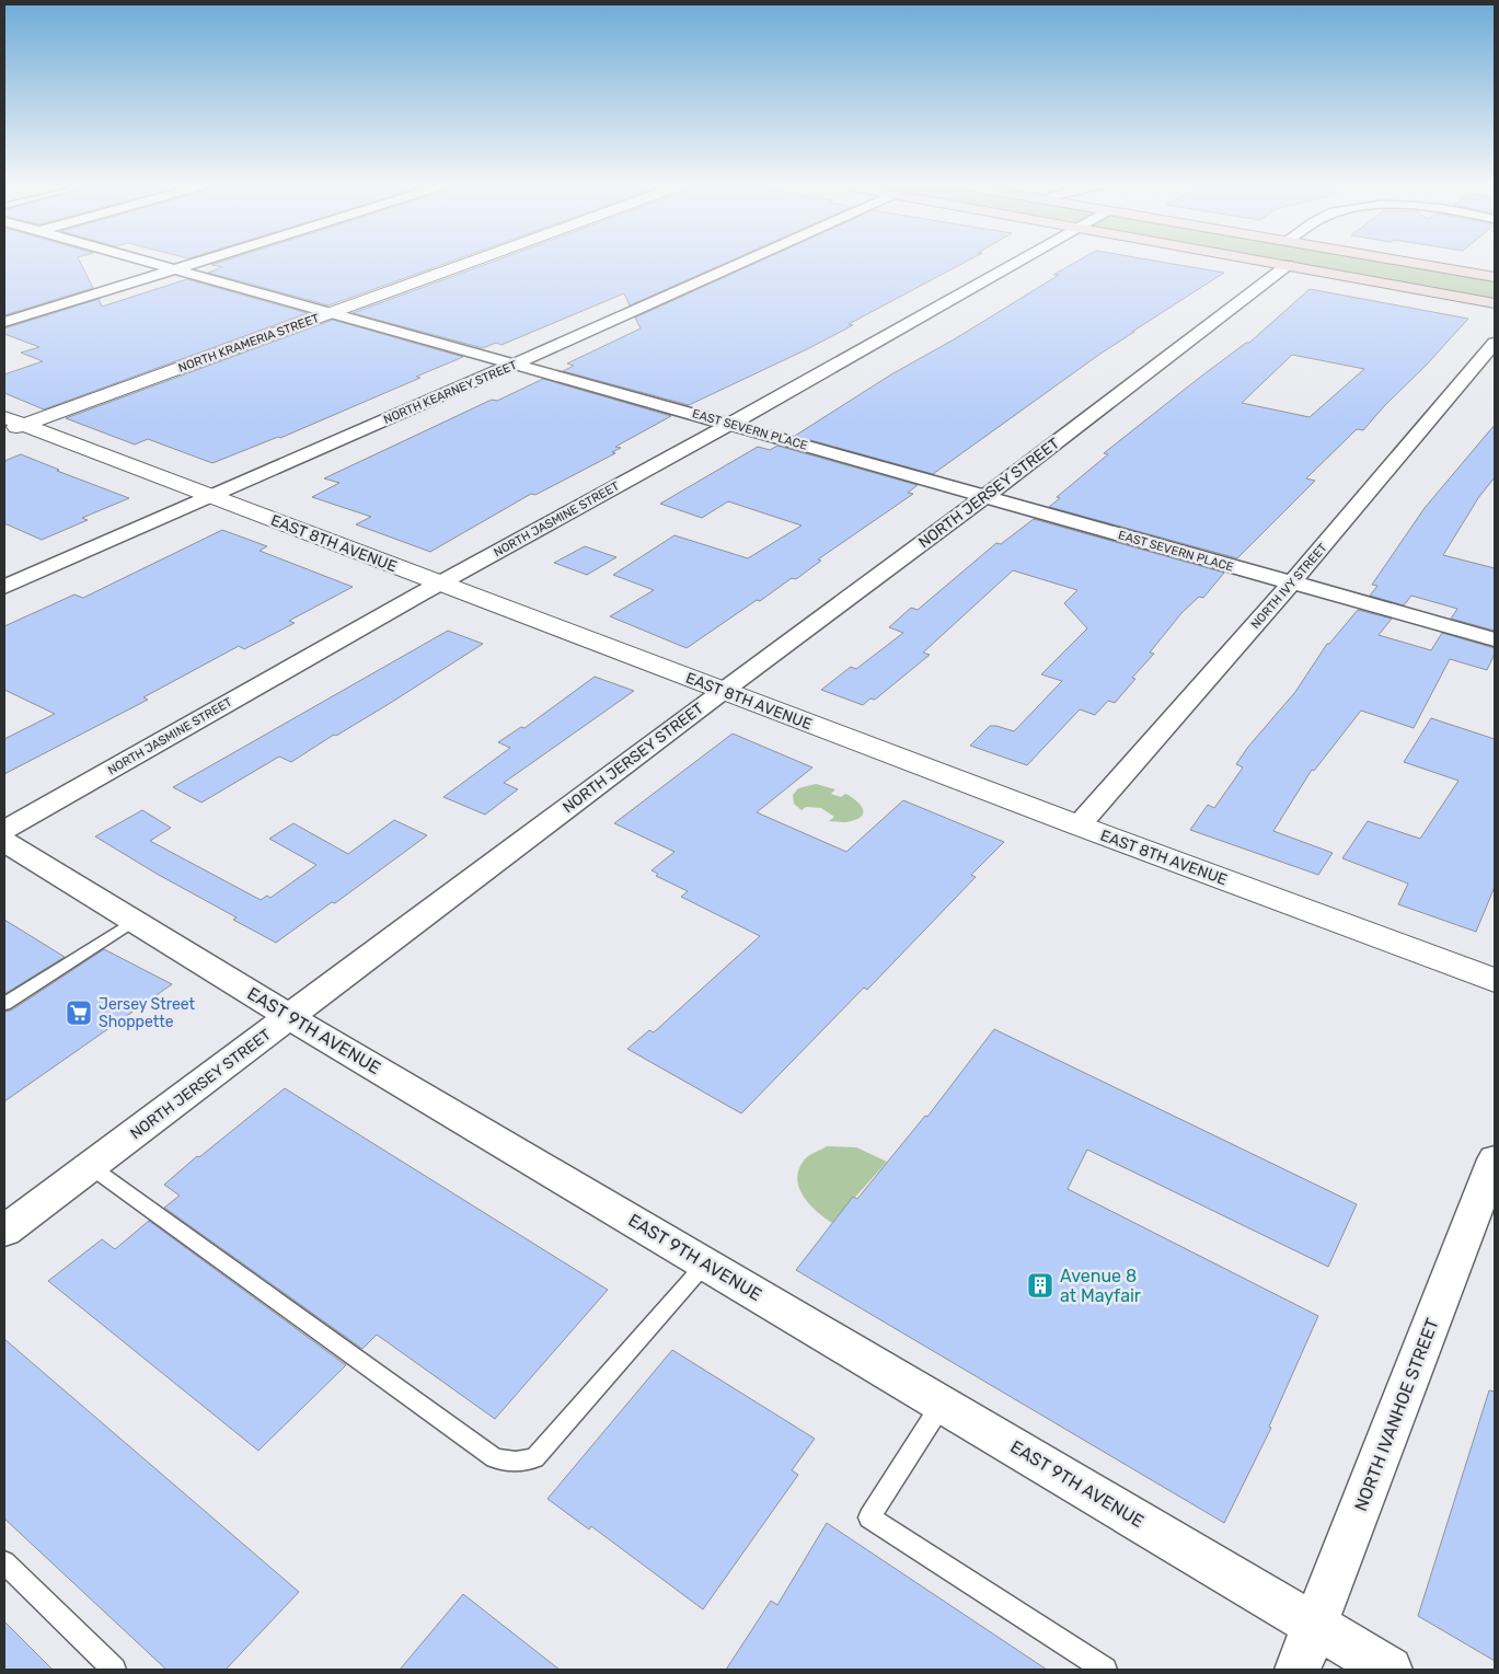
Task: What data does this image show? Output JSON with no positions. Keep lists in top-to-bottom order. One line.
{"streets":{"street":["NORTH KRAMERIA STREET","NORTH KEARNEY STREET","EAST SEVERN PLACE","NORTH JERSEY STREET","NORTH JASMINE STREET","EAST 8TH AVENUE","NORTH IVY STREET","EAST 9TH AVENUE","NORTH IVANHOE STREET"]},"crossings":[["NORTH KRAMERIA STREET","EAST SEVERN PLACE"],["NORTH KRAMERIA STREET","EAST 8TH AVENUE"],["NORTH KEARNEY STREET","EAST SEVERN PLACE"],["NORTH KEARNEY STREET","EAST 8TH AVENUE"],["EAST SEVERN PLACE","NORTH JERSEY STREET"],["EAST SEVERN PLACE","NORTH JASMINE STREET"],["EAST SEVERN PLACE","NORTH IVY STREET"],["NORTH JERSEY STREET","EAST 8TH AVENUE"],["NORTH JERSEY STREET","EAST 9TH AVENUE"],["NORTH JASMINE STREET","EAST 8TH AVENUE"],["EAST 8TH AVENUE","NORTH IVY STREET"],["EAST 9TH AVENUE","NORTH IVANHOE STREET"]],"places":{"supermarket":["Jersey Street Shoppette"],"building":["Avenue 8 at Mayfair"]}}
